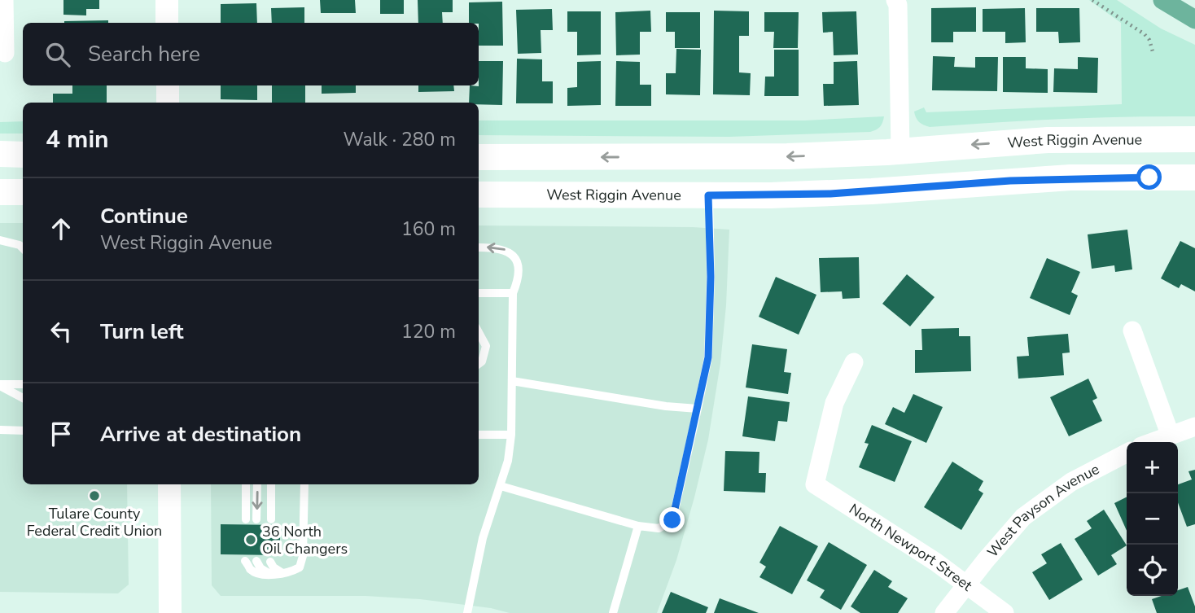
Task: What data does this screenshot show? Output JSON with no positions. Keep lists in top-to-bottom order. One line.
{"streets":{"main road":["West Riggin Avenue"],"street":["West Payson Avenue","North Newport Street"]},"crossings":[["West Payson Avenue","North Newport Street"]],"places":["Tulare County Federal Credit Union","36 North Oil Changers"],"page":{"search":"Search here","heading":["4 min","Walk · 280 m"],"list":[["Continue","West Riggin Avenue","160 m"],["Turn left","120 m"],"Arrive at destination"],"map_buttons":["+","−"]}}
